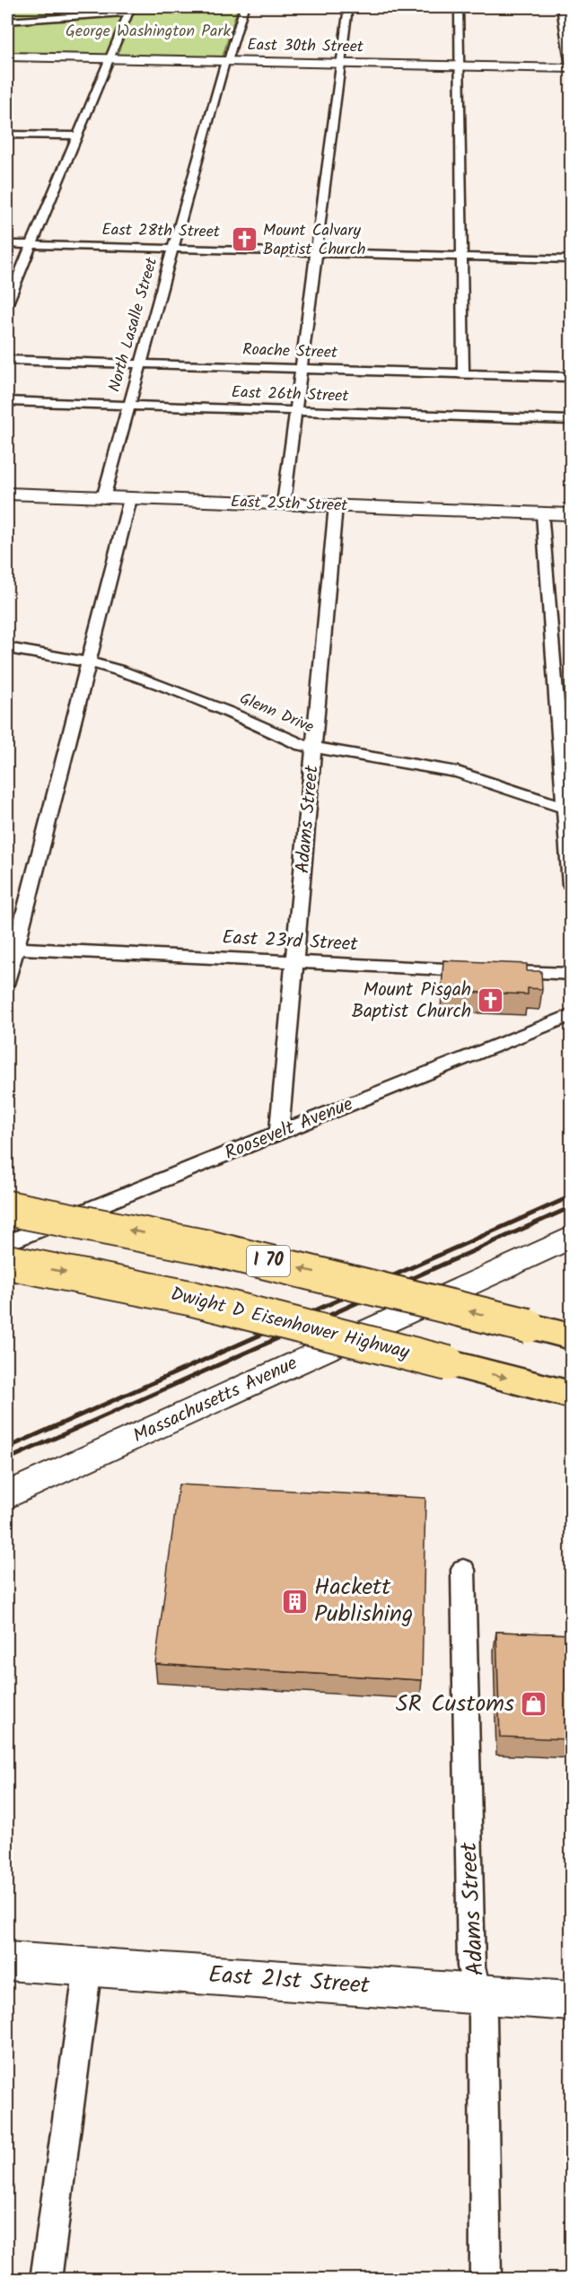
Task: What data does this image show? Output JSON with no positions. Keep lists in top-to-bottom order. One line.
{"streets":{"highway":["I 70","Dwight D Eisenhower Highway"],"main road":["East 30th Street","East 25th Street","Massachusetts Avenue","East 21st Street"],"street":["East 28th Street","North Lasalle Street","Roache Street","East 26th Street","Glenn Drive","Adams Street","East 23rd Street","Roosevelt Avenue"]},"crossings":[["East 30th Street","North Lasalle Street"],["East 28th Street","North Lasalle Street"],["North Lasalle Street","Roache Street"],["North Lasalle Street","East 26th Street"],["North Lasalle Street","East 25th Street"],["East 25th Street","Adams Street"],["Glenn Drive","Adams Street"],["Adams Street","East 23rd Street"],["Adams Street","Roosevelt Avenue"],["Adams Street","East 21st Street"]],"parks":["George Washington Park"],"places":{"church":["Mount Calvary Baptist Church","Mount Pisgah Baptist Church"],"building":["Hackett Publishing"],"shop":["SR Customs"]}}
